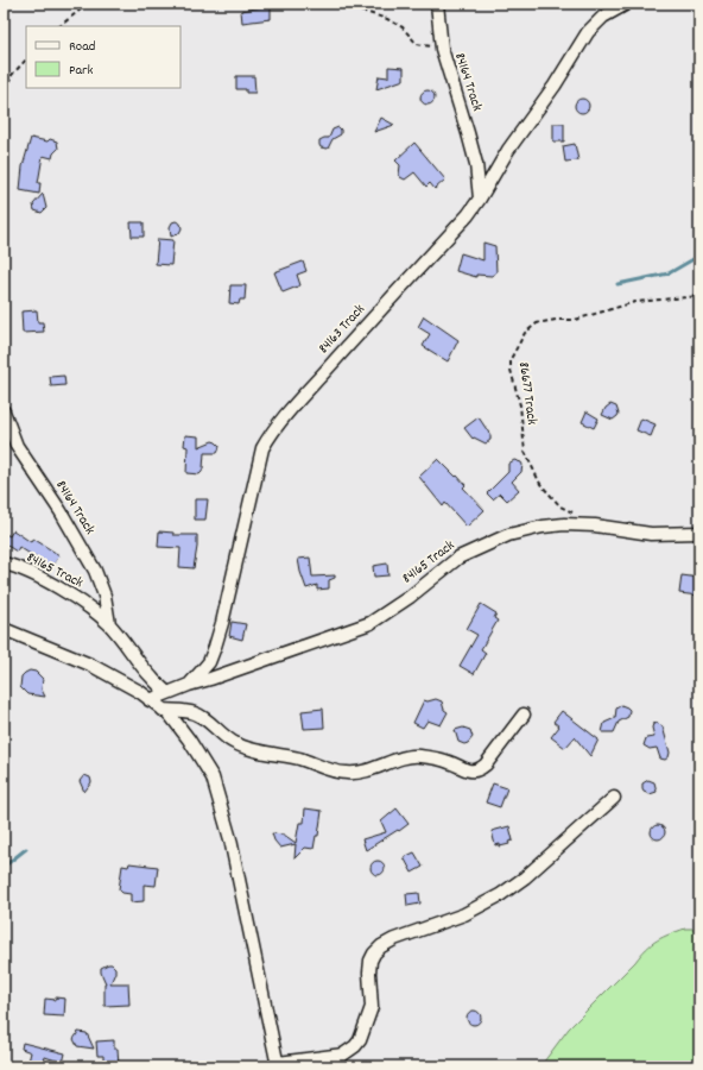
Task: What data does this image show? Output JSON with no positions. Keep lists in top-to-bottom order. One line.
{"streets":{"street":["84164 Track","84163 Track","84165 Track"],"path":["86677 Track"]},"crossings":[["84164 Track","84163 Track"],["84164 Track","84165 Track"],["84163 Track","84165 Track"]],"legend":["Road","Park"]}
